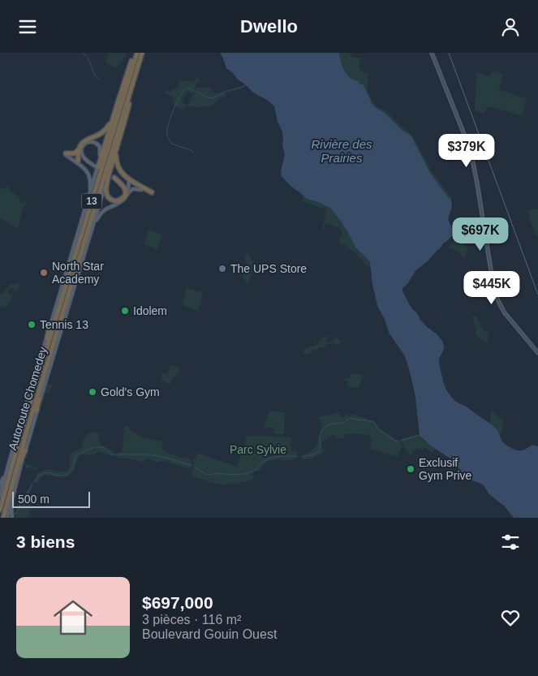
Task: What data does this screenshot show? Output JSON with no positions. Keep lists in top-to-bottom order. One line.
{"streets":{"highway":["13","Autoroute Chomedey"]},"water":["Rivière des Prairies"],"parks":["Parc Sylvie"],"places":["The UPS Store","North Star Academy","Idolem","Tennis 13","Gold's Gym","Exclusif Gym Prive"],"scale_bar":"500 m","page":{"header":"Dwello","price":["$379K","$697K","$445K"],"scale":"500 m","heading":"3 biens","list":[{"name":"$697,000","note":"3 pièces · 116 m² · Boulevard Gouin Ouest"}]}}
